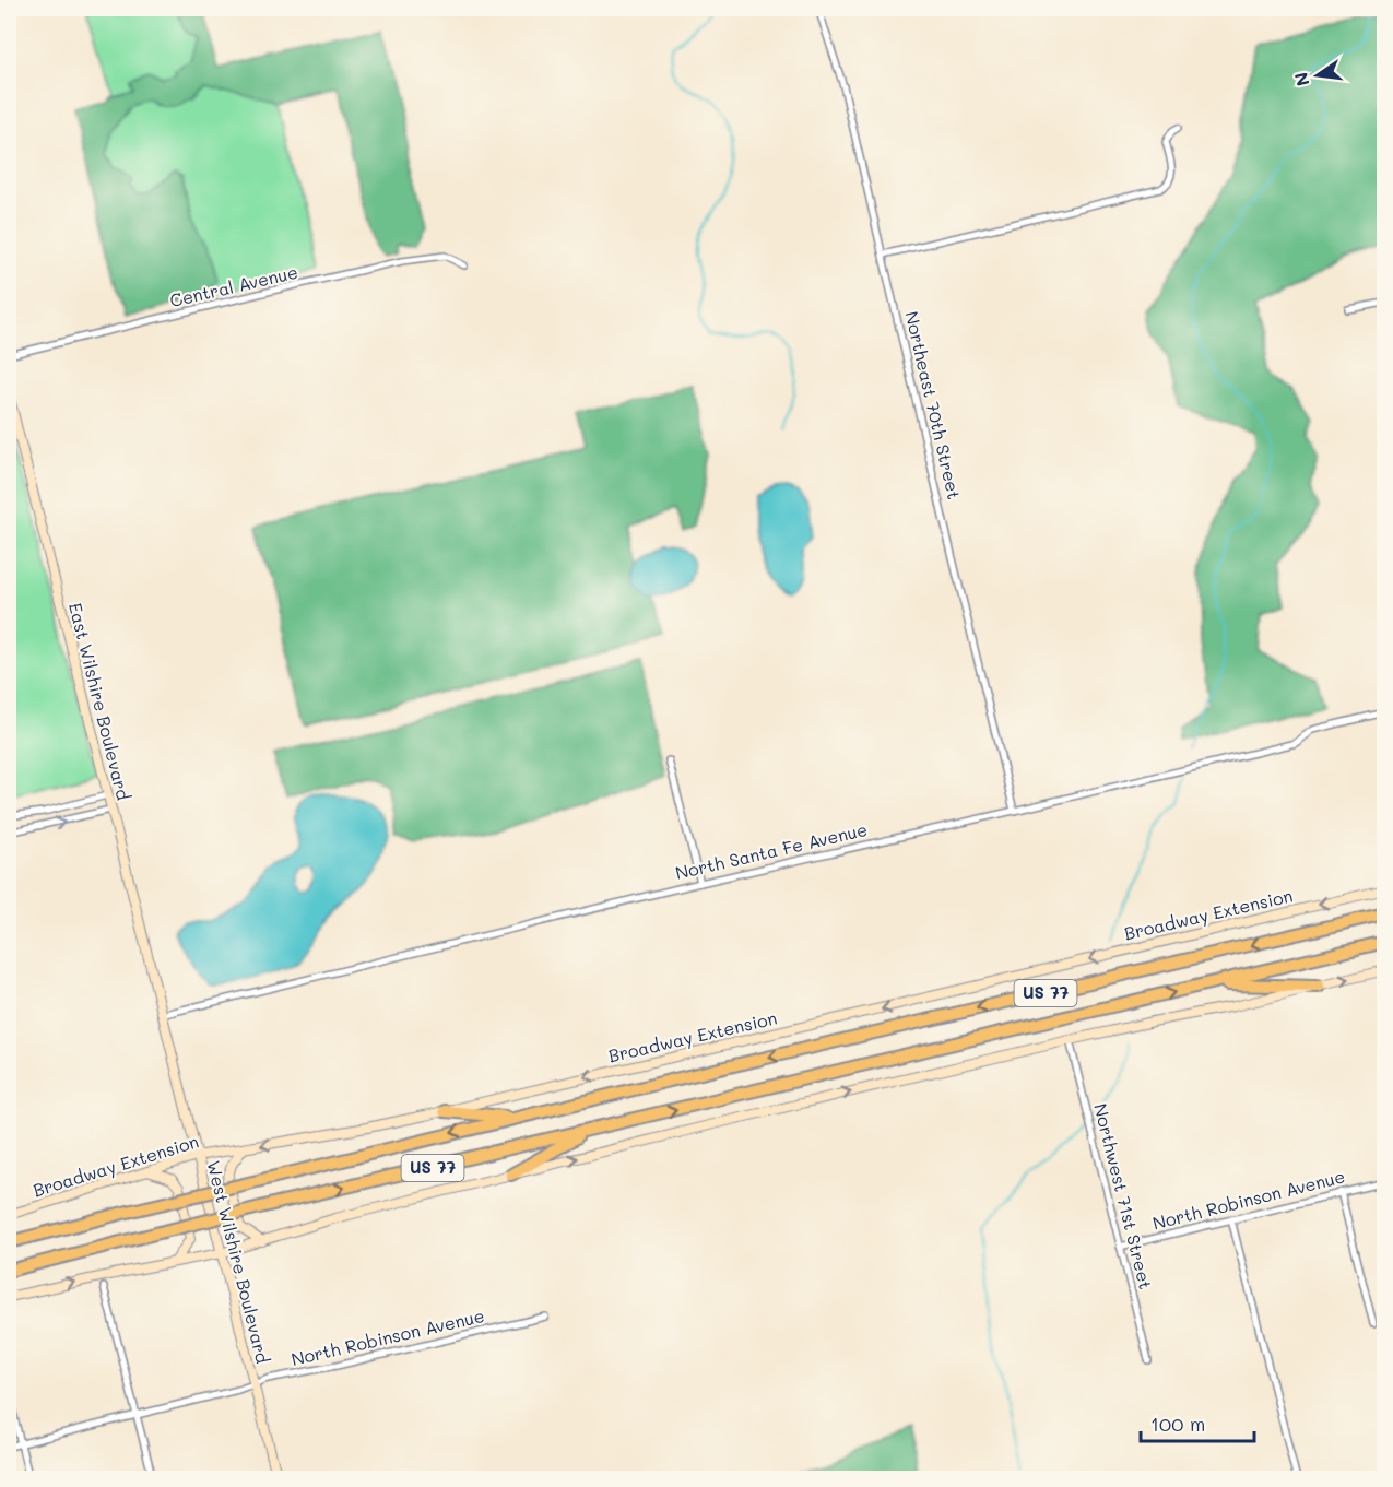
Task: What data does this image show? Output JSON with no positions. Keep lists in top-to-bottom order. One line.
{"streets":{"highway":["Broadway Extension","US 77"],"main road":["East Wilshire Boulevard","West Wilshire Boulevard"],"street":["Central Avenue","Northeast 70th Street","North Santa Fe Avenue","Northwest 71st Street","North Robinson Avenue"]},"crossings":[["Northeast 70th Street","North Santa Fe Avenue"],["East Wilshire Boulevard","North Santa Fe Avenue"],["East Wilshire Boulevard","West Wilshire Boulevard"],["North Santa Fe Avenue","West Wilshire Boulevard"],["Broadway Extension","West Wilshire Boulevard"],["Northwest 71st Street","North Robinson Avenue"],["North Robinson Avenue","West Wilshire Boulevard"]],"scale_bar":"100 m","north":"left"}
